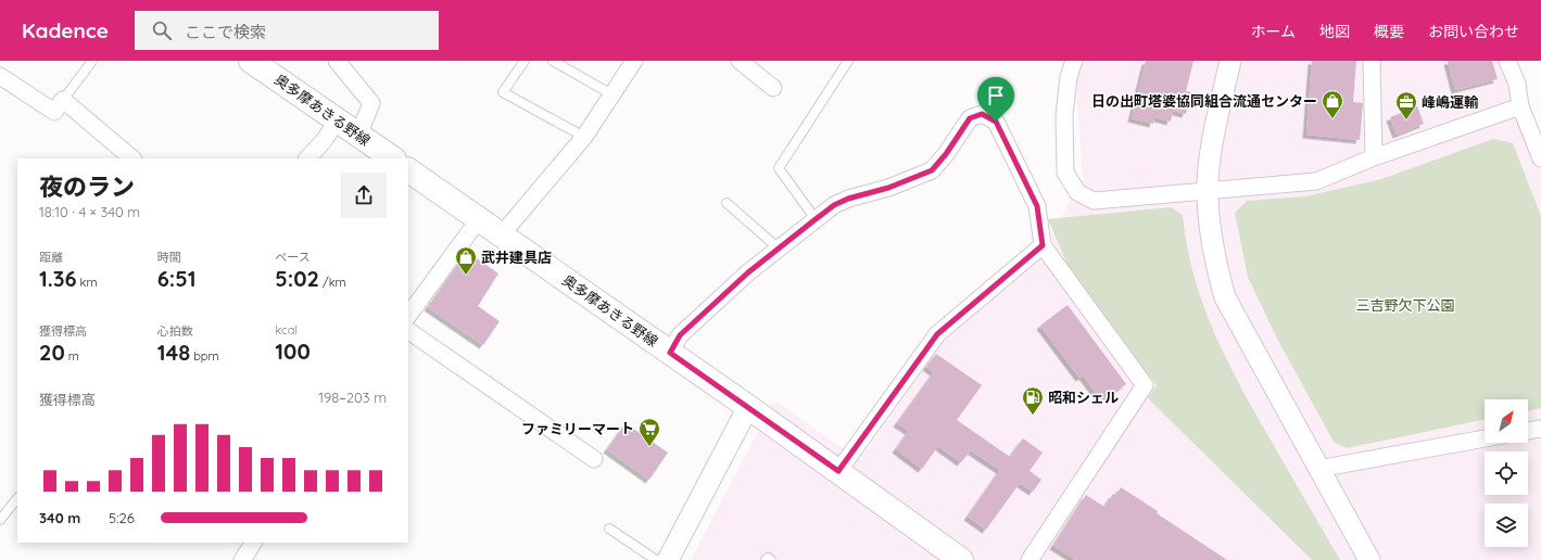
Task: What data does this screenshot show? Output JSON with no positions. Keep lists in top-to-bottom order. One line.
{"streets":{"main road":["奥多摩あきる野線"]},"parks":["三吉野欠下公園"],"places":{"shop":["日の出町塔婆協同組合流通センター","武井建具店"],"office":["峰嶋運輸"],"fuel station":["昭和シェル"],"supermarket":["ファミリーマート"]},"north":"top right","page":{"header":"Kadence","search":"ここで検索","nav":["ホーム","地図","概要","お問い合わせ"],"heading":["夜のラン","18:10 · 4 × 340 m"],"stats":[["距離","1.36 km"],["時間","6:51"],["ペース","5:02 /km"],["獲得標高","20 m"],["心拍数","148 bpm"],["kcal","100"]],"chart":["獲得標高","198–203 m"],"list":[{"name":"340 m","note":"5:26"}]}}
